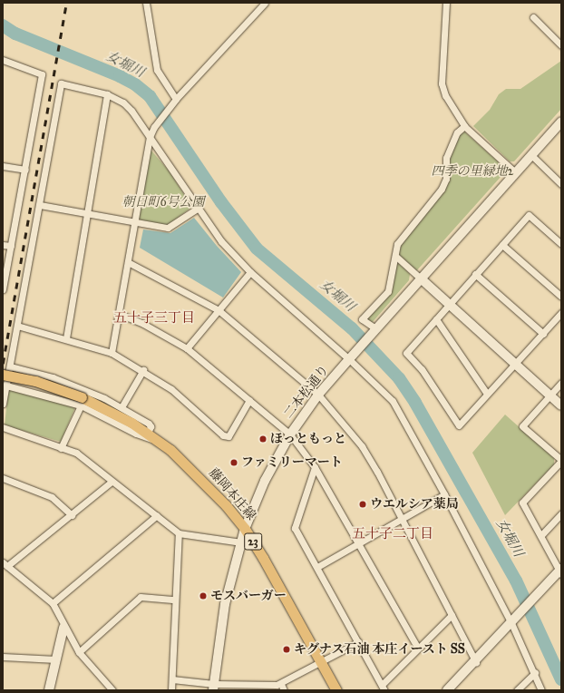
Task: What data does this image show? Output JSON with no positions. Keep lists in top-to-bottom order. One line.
{"streets":{"main road":["藤岡本庄線","23"],"street":["二本松通り"]},"crossings":[["二本松通り","藤岡本庄線"],["藤岡本庄線","23"]],"districts":["五十子三丁目","五十子二丁目"],"water":["女堀川"],"parks":["四季の里緑地2","朝日町6号公園"],"places":["ほっともっと","ファミリーマート","ウエルシア薬局","モスバーガー","キグナス石油 本庄イースト SS"]}
